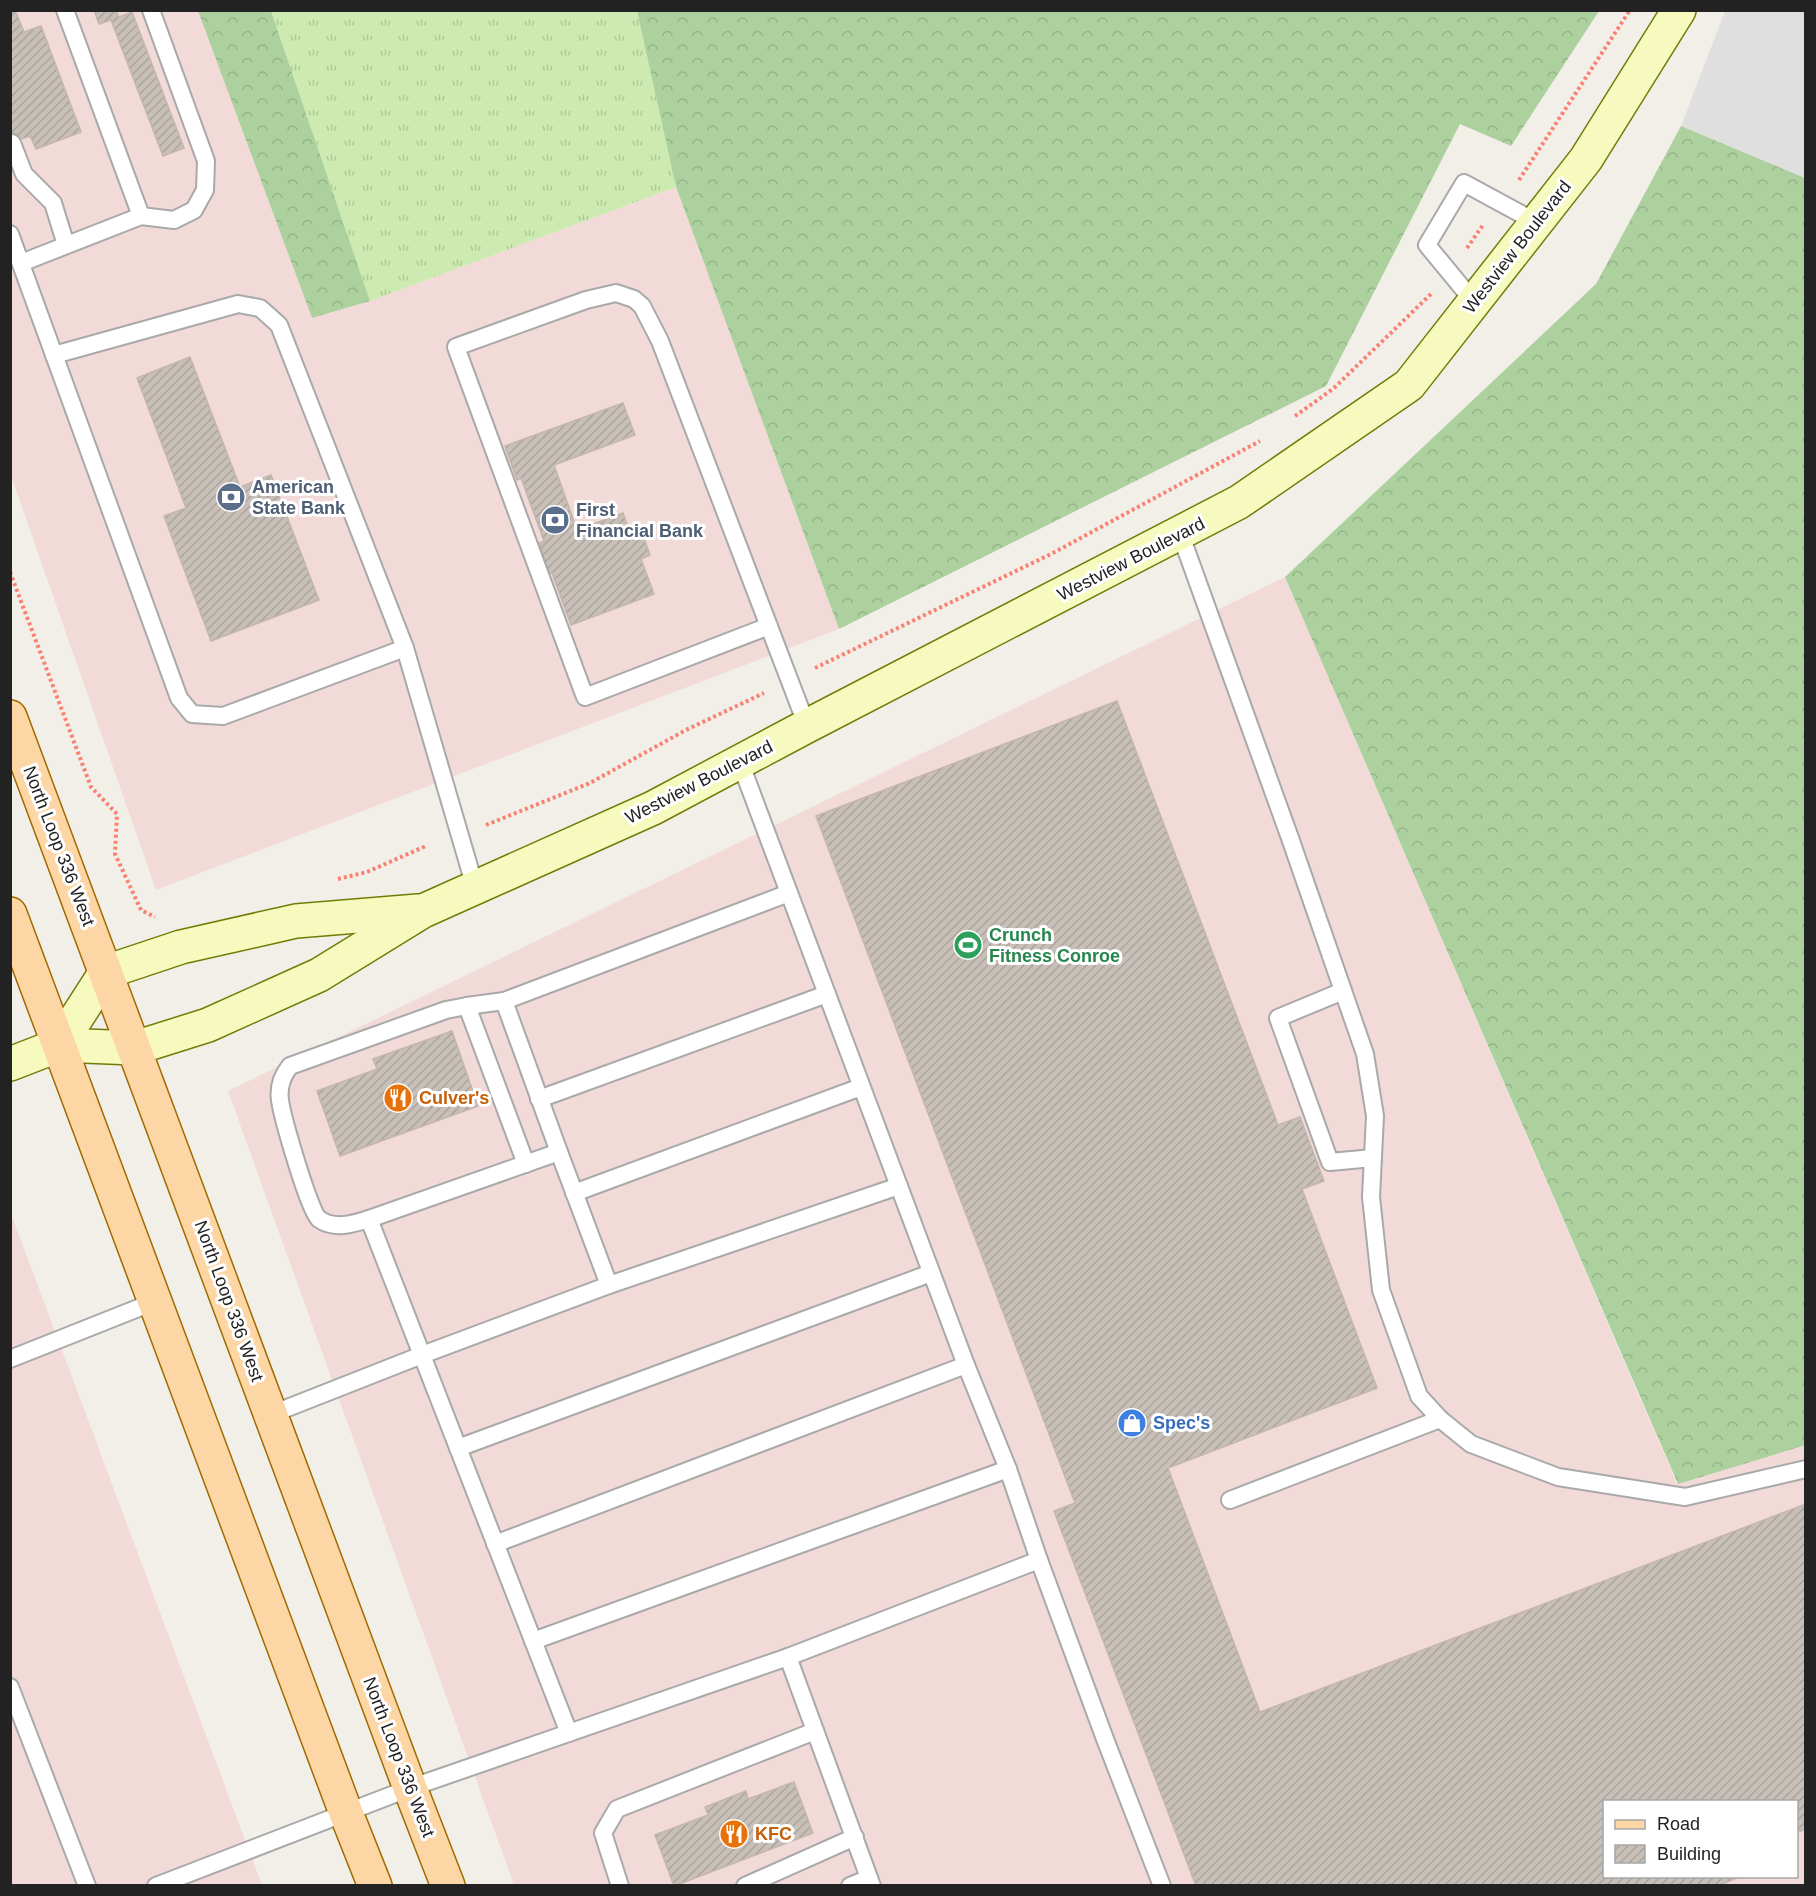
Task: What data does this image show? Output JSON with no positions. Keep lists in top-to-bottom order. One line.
{"streets":{"main road":["North Loop 336 West"],"street":["Westview Boulevard"]},"crossings":[["Westview Boulevard","North Loop 336 West"]],"places":{"bank":["American State Bank","First Financial Bank"],"sports":["Crunch Fitness Conroe"],"restaurant":["Culver's","KFC"],"shop":["Spec's"]},"legend":["Road","Building"]}
